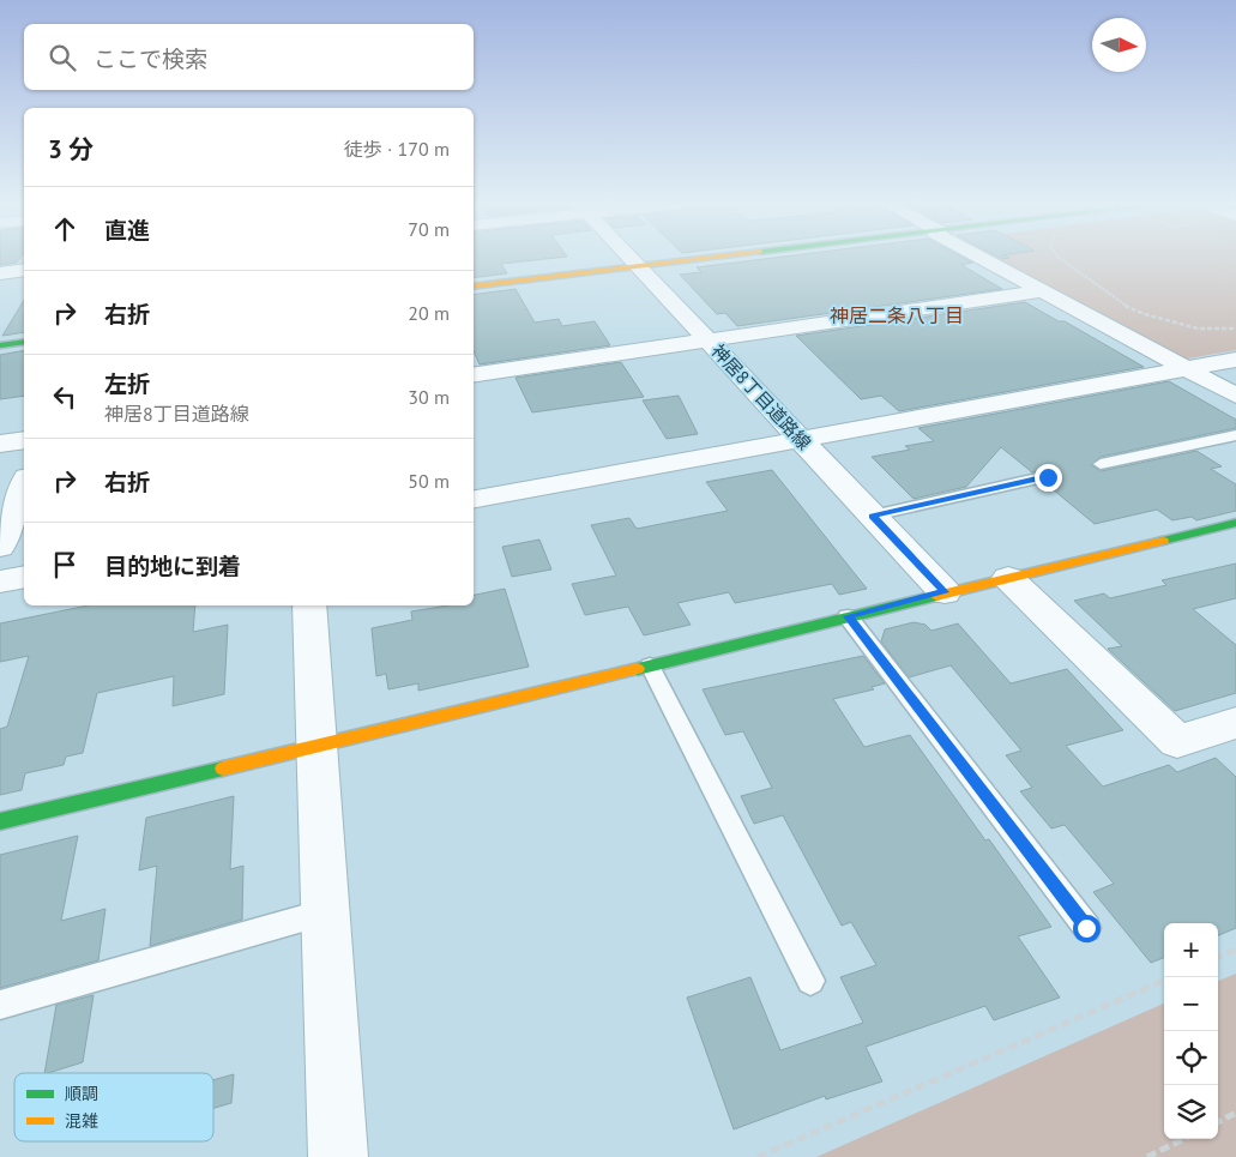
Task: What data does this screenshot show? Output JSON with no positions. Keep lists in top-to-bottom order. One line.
{"streets":{"street":["神居8丁目道路線"]},"districts":["神居二条八丁目"],"legend":["順調","混雑"],"north":"right","page":{"search":"ここで検索","heading":["3 分","徒歩 · 170 m"],"list":[["直進","70 m"],["右折","20 m"],["左折","神居8丁目道路線","30 m"],["右折","50 m"],"目的地に到着"],"map_buttons":["+","−"]}}
